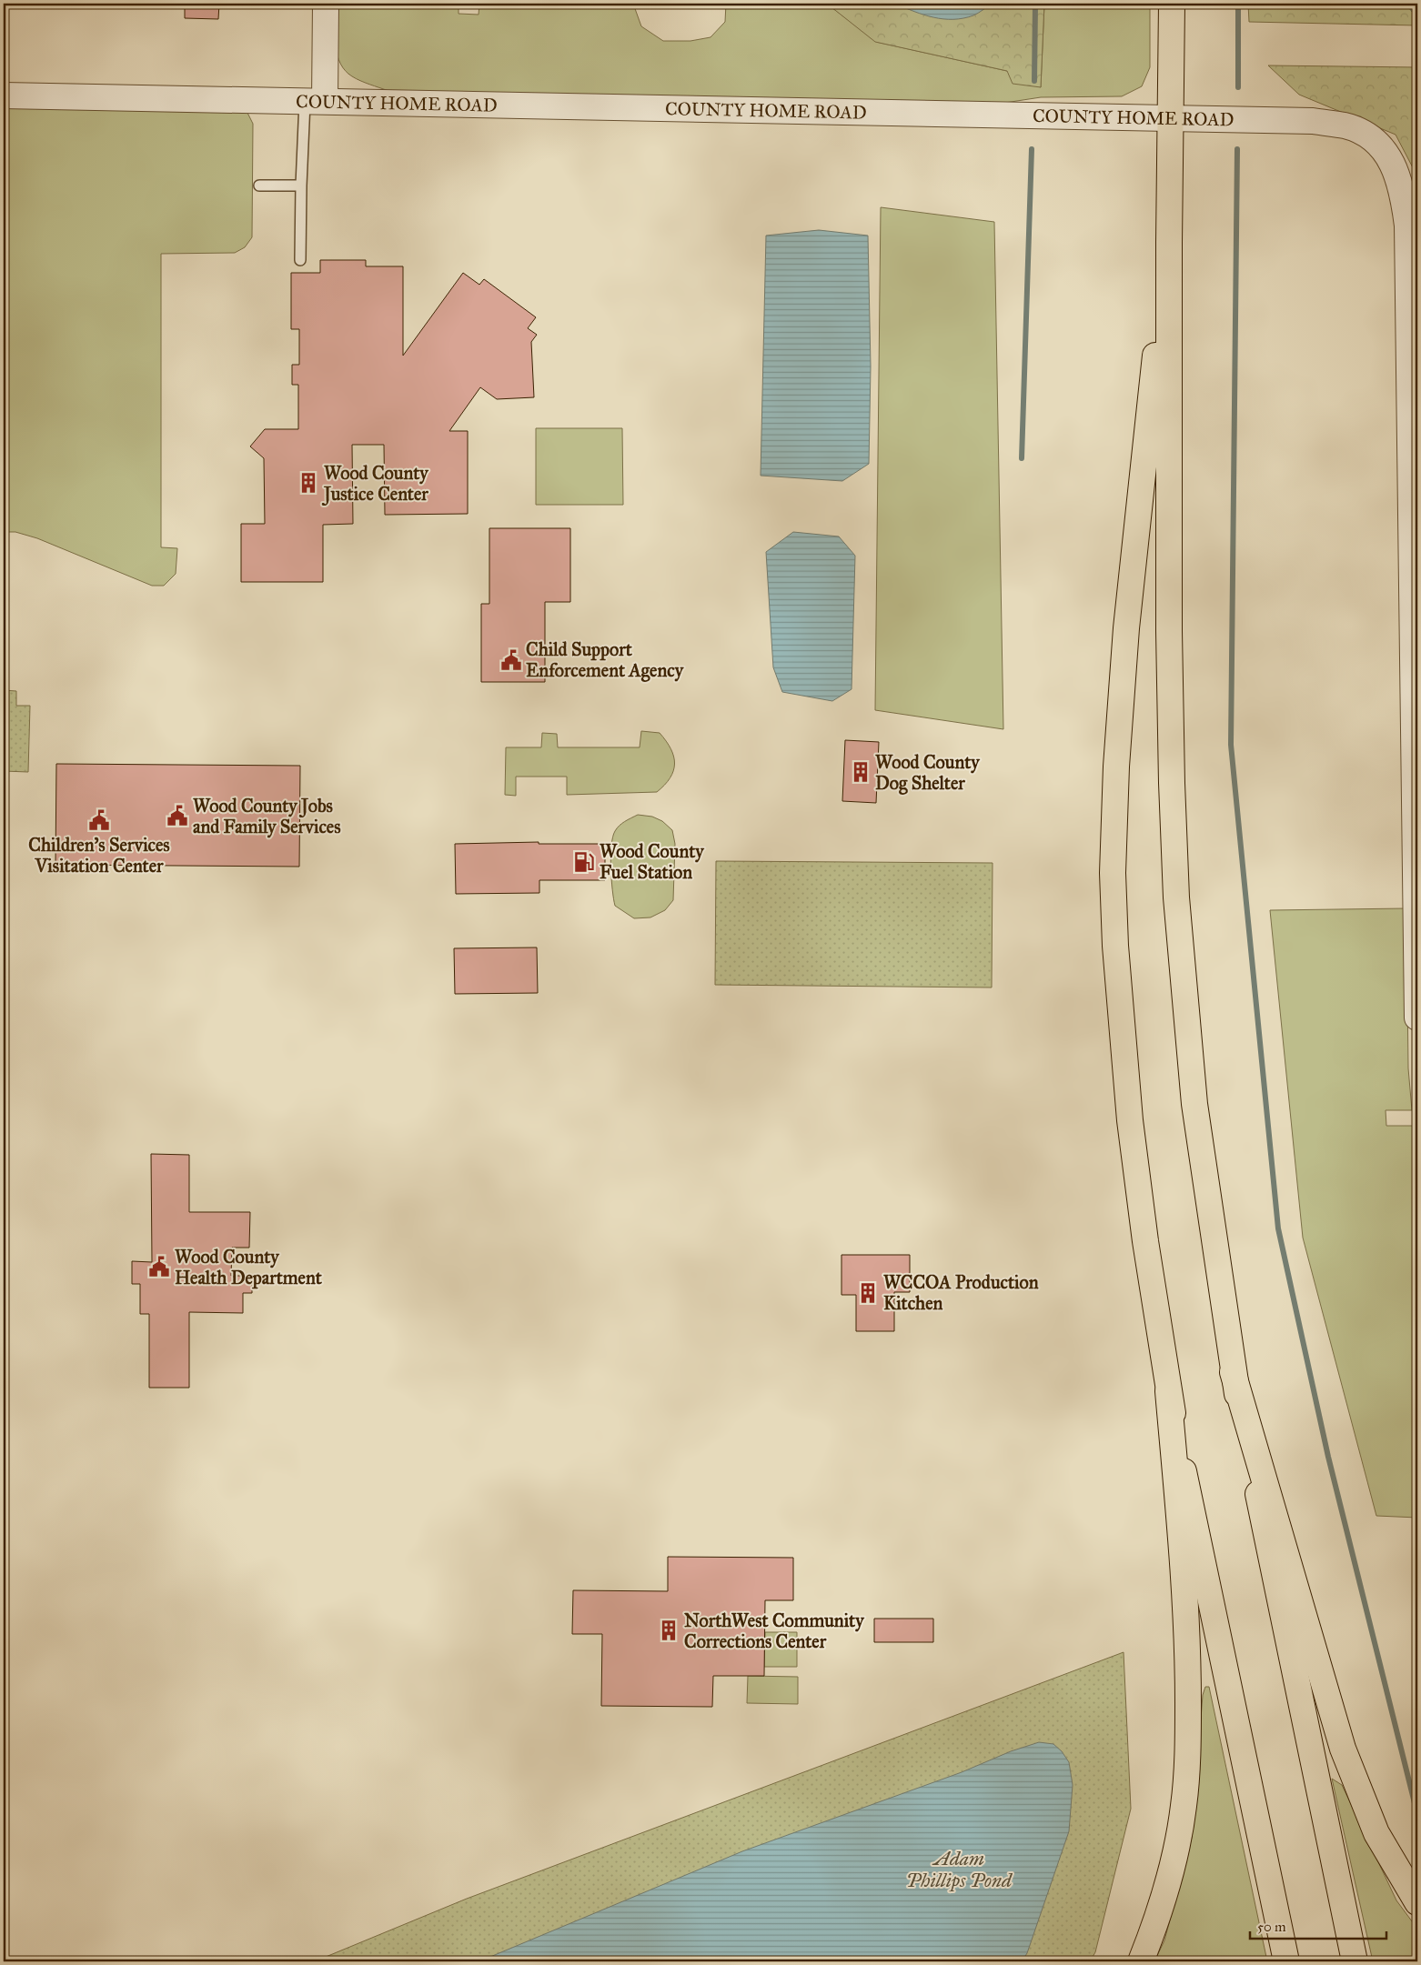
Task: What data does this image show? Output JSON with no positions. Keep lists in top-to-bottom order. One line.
{"streets":{"street":["COUNTY HOME ROAD"]},"water":["Adam Phillips Pond"],"places":{"building":["Wood County Justice Center","Wood County Dog Shelter","WCCOA Production Kitchen","NorthWest Community Corrections Center"],"public building":["Child Support Enforcement Agency","Wood County Jobs and Family Services","Children's Services Visitation Center","Wood County Health Department"],"fuel station":["Wood County Fuel Station"]},"scale_bar":"50 m"}
